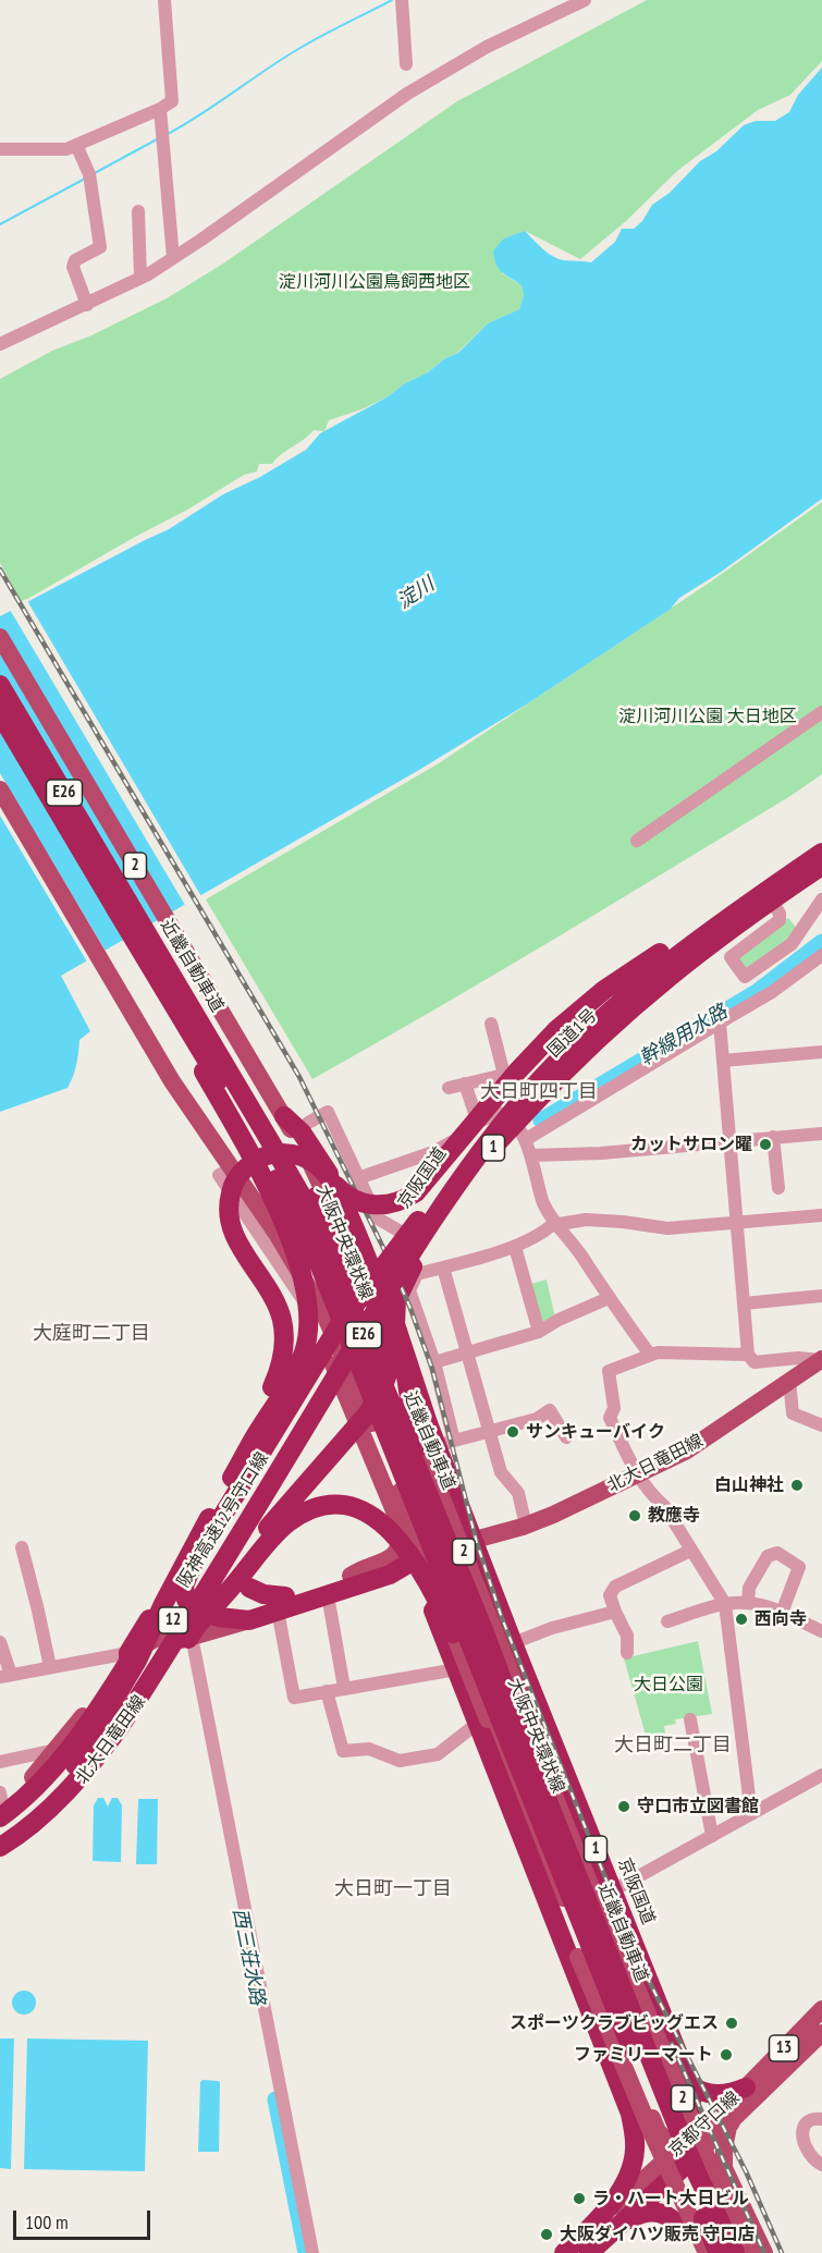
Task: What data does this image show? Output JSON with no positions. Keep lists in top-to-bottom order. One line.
{"streets":{"highway":["E26","近畿自動車道","国道1号","1","京阪国道","阪神高速12号守口線","12"],"main road":["2","大阪中央環状線","北大日竜田線","13","京都守口線"]},"crossings":[["2","1"],["2","京阪国道"],["国道1号","京阪国道"],["国道1号","北大日竜田線"],["1","京阪国道"],["1","大阪中央環状線"],["1","北大日竜田線"],["1","12"],["京阪国道","大阪中央環状線"],["京阪国道","北大日竜田線"],["京阪国道","京都守口線"],["阪神高速12号守口線","12"]],"districts":["大日町四丁目","大庭町二丁目","大日町二丁目","大日町一丁目"],"water":["淀川","幹線用水路","西三荘水路"],"parks":["淀川河川公園鳥飼西地区","淀川河川公園 大日地区","大日公園"],"places":["カットサロン曜","サンキューバイク","白山神社","教應寺","西向寺","守口市立図書館","スポーツクラブビッグエス","ファミリーマート","ラ・ハート大日ビル","大阪ダイハツ販売 守口店"],"scale_bar":"100 m"}
